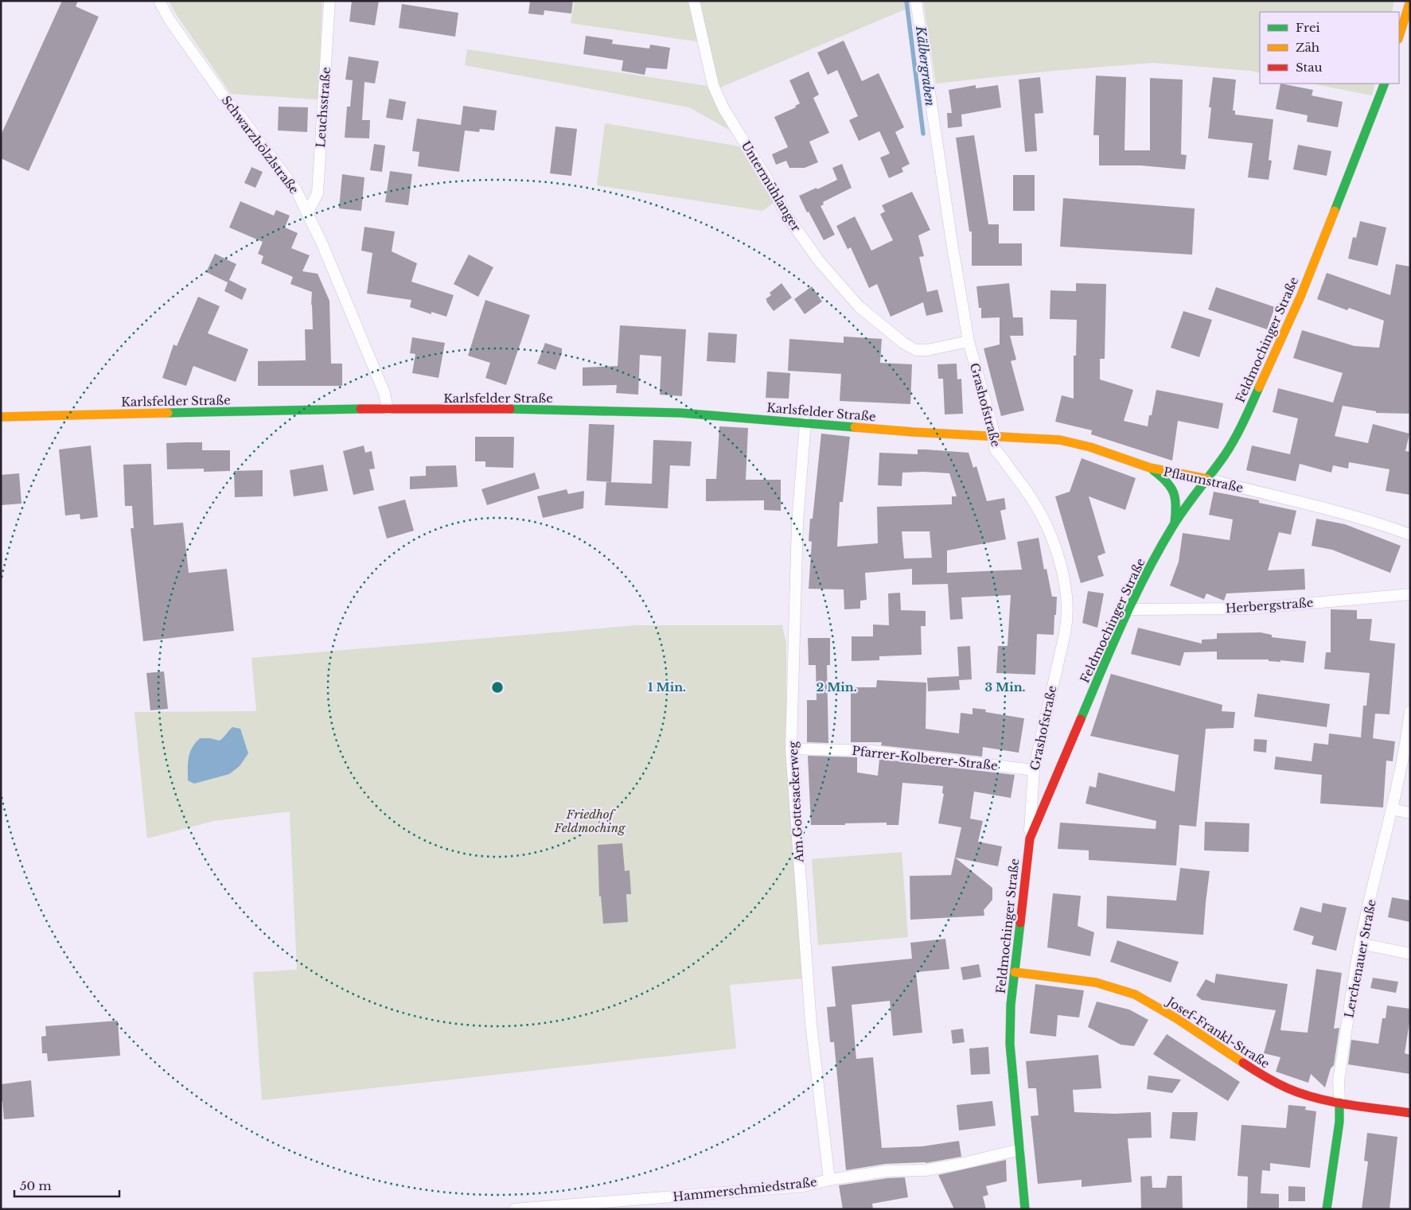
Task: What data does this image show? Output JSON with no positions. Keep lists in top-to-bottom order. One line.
{"streets":{"main road":["Feldmochinger Straße","Karlsfelder Straße","Pflaumstraße","Lerchenauer Straße","Josef-Frankl-Straße"],"street":["Leuchsstraße","Schwarzhölzlstraße","Untermühlanger","Grashofstraße","Herbergstraße","Pfarrer-Kolberer-Straße","Am Gottesackerweg","Hammerschmiedstraße"]},"crossings":[["Leuchsstraße","Schwarzhölzlstraße"],["Schwarzhölzlstraße","Karlsfelder Straße"],["Untermühlanger","Grashofstraße"],["Feldmochinger Straße","Grashofstraße"],["Feldmochinger Straße","Pflaumstraße"],["Feldmochinger Straße","Herbergstraße"],["Feldmochinger Straße","Josef-Frankl-Straße"],["Feldmochinger Straße","Hammerschmiedstraße"],["Karlsfelder Straße","Grashofstraße"],["Karlsfelder Straße","Pflaumstraße"],["Karlsfelder Straße","Am Gottesackerweg"],["Grashofstraße","Pflaumstraße"],["Grashofstraße","Pfarrer-Kolberer-Straße"],["Pfarrer-Kolberer-Straße","Am Gottesackerweg"],["Am Gottesackerweg","Hammerschmiedstraße"],["Lerchenauer Straße","Josef-Frankl-Straße"]],"water":["Kälbergraben"],"parks":["Friedhof Feldmoching"],"legend":["Frei","Zäh","Stau"],"scale_bar":"50 m","rings":["1 Min.","2 Min.","3 Min."]}
